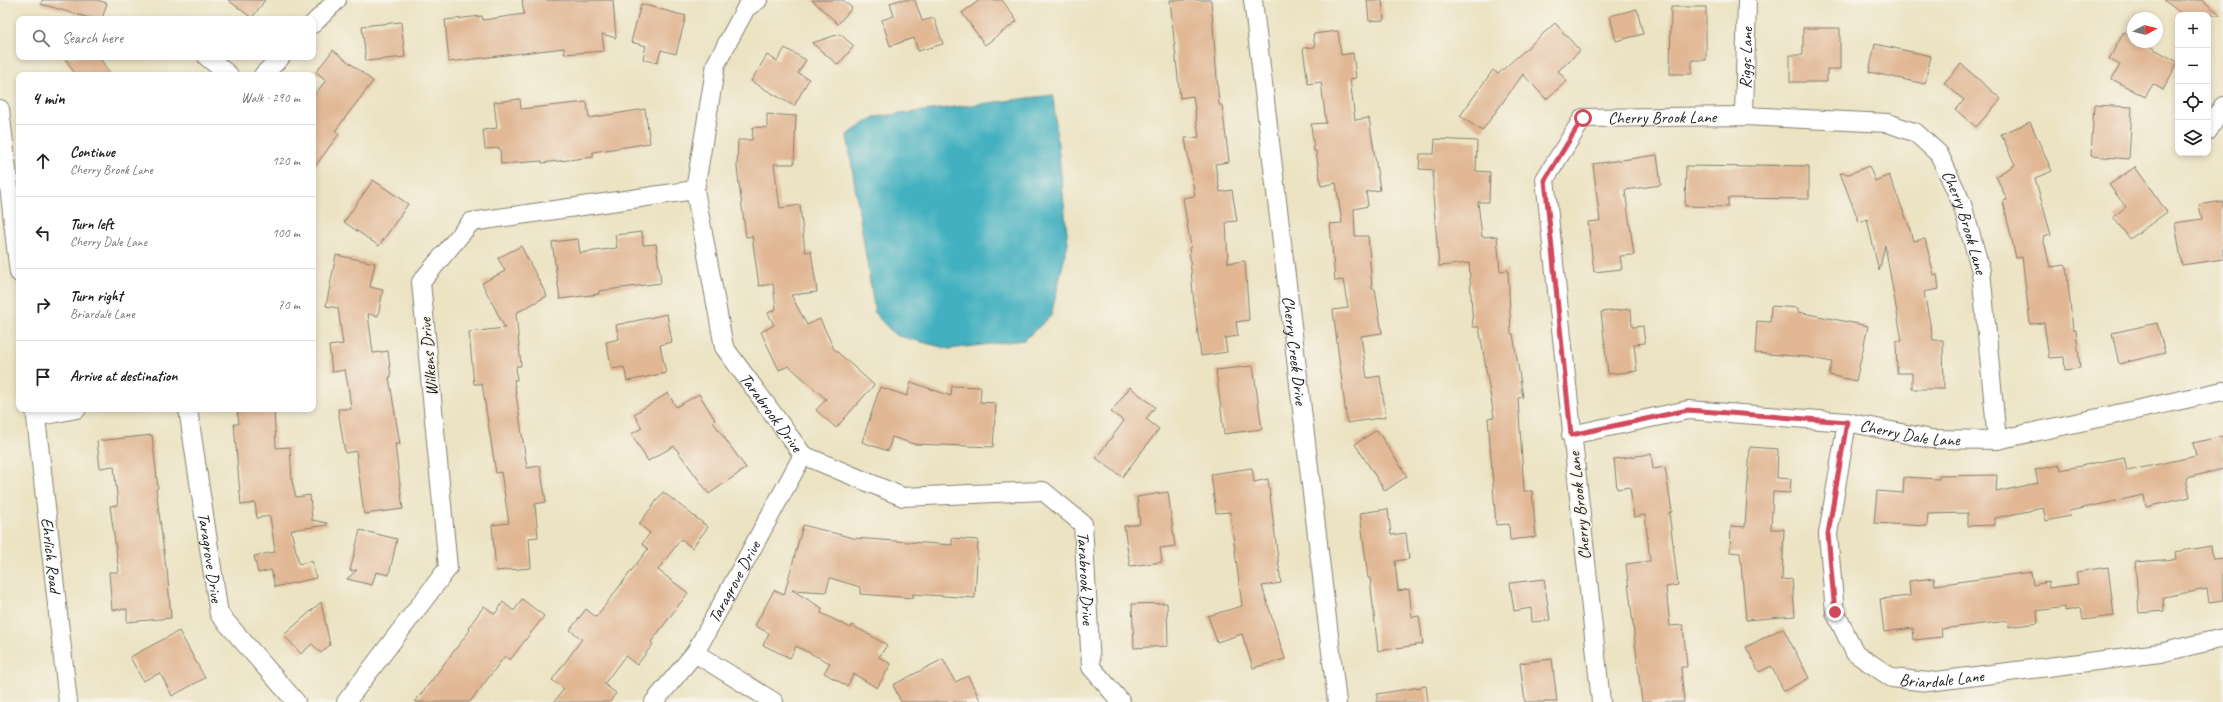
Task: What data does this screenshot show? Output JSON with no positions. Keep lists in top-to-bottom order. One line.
{"streets":{"street":["Riggs Lane","Cherry Brook Lane","Cherry Creek Drive","Wilkens Drive","Tarabrook Drive","Cherry Dale Lane","Ehrlich Road","Taragrove Drive","Briardale Lane"]},"crossings":[["Riggs Lane","Cherry Brook Lane"],["Cherry Brook Lane","Cherry Dale Lane"],["Wilkens Drive","Tarabrook Drive"],["Tarabrook Drive","Taragrove Drive"],["Cherry Dale Lane","Briardale Lane"]],"north":"right","page":{"map_buttons":["+","−"],"search":"Search here","heading":["4 min","Walk · 290 m"],"list":[["Continue","Cherry Brook Lane","120 m"],["Turn left","Cherry Dale Lane","100 m"],["Turn right","Briardale Lane","70 m"],"Arrive at destination"]}}
